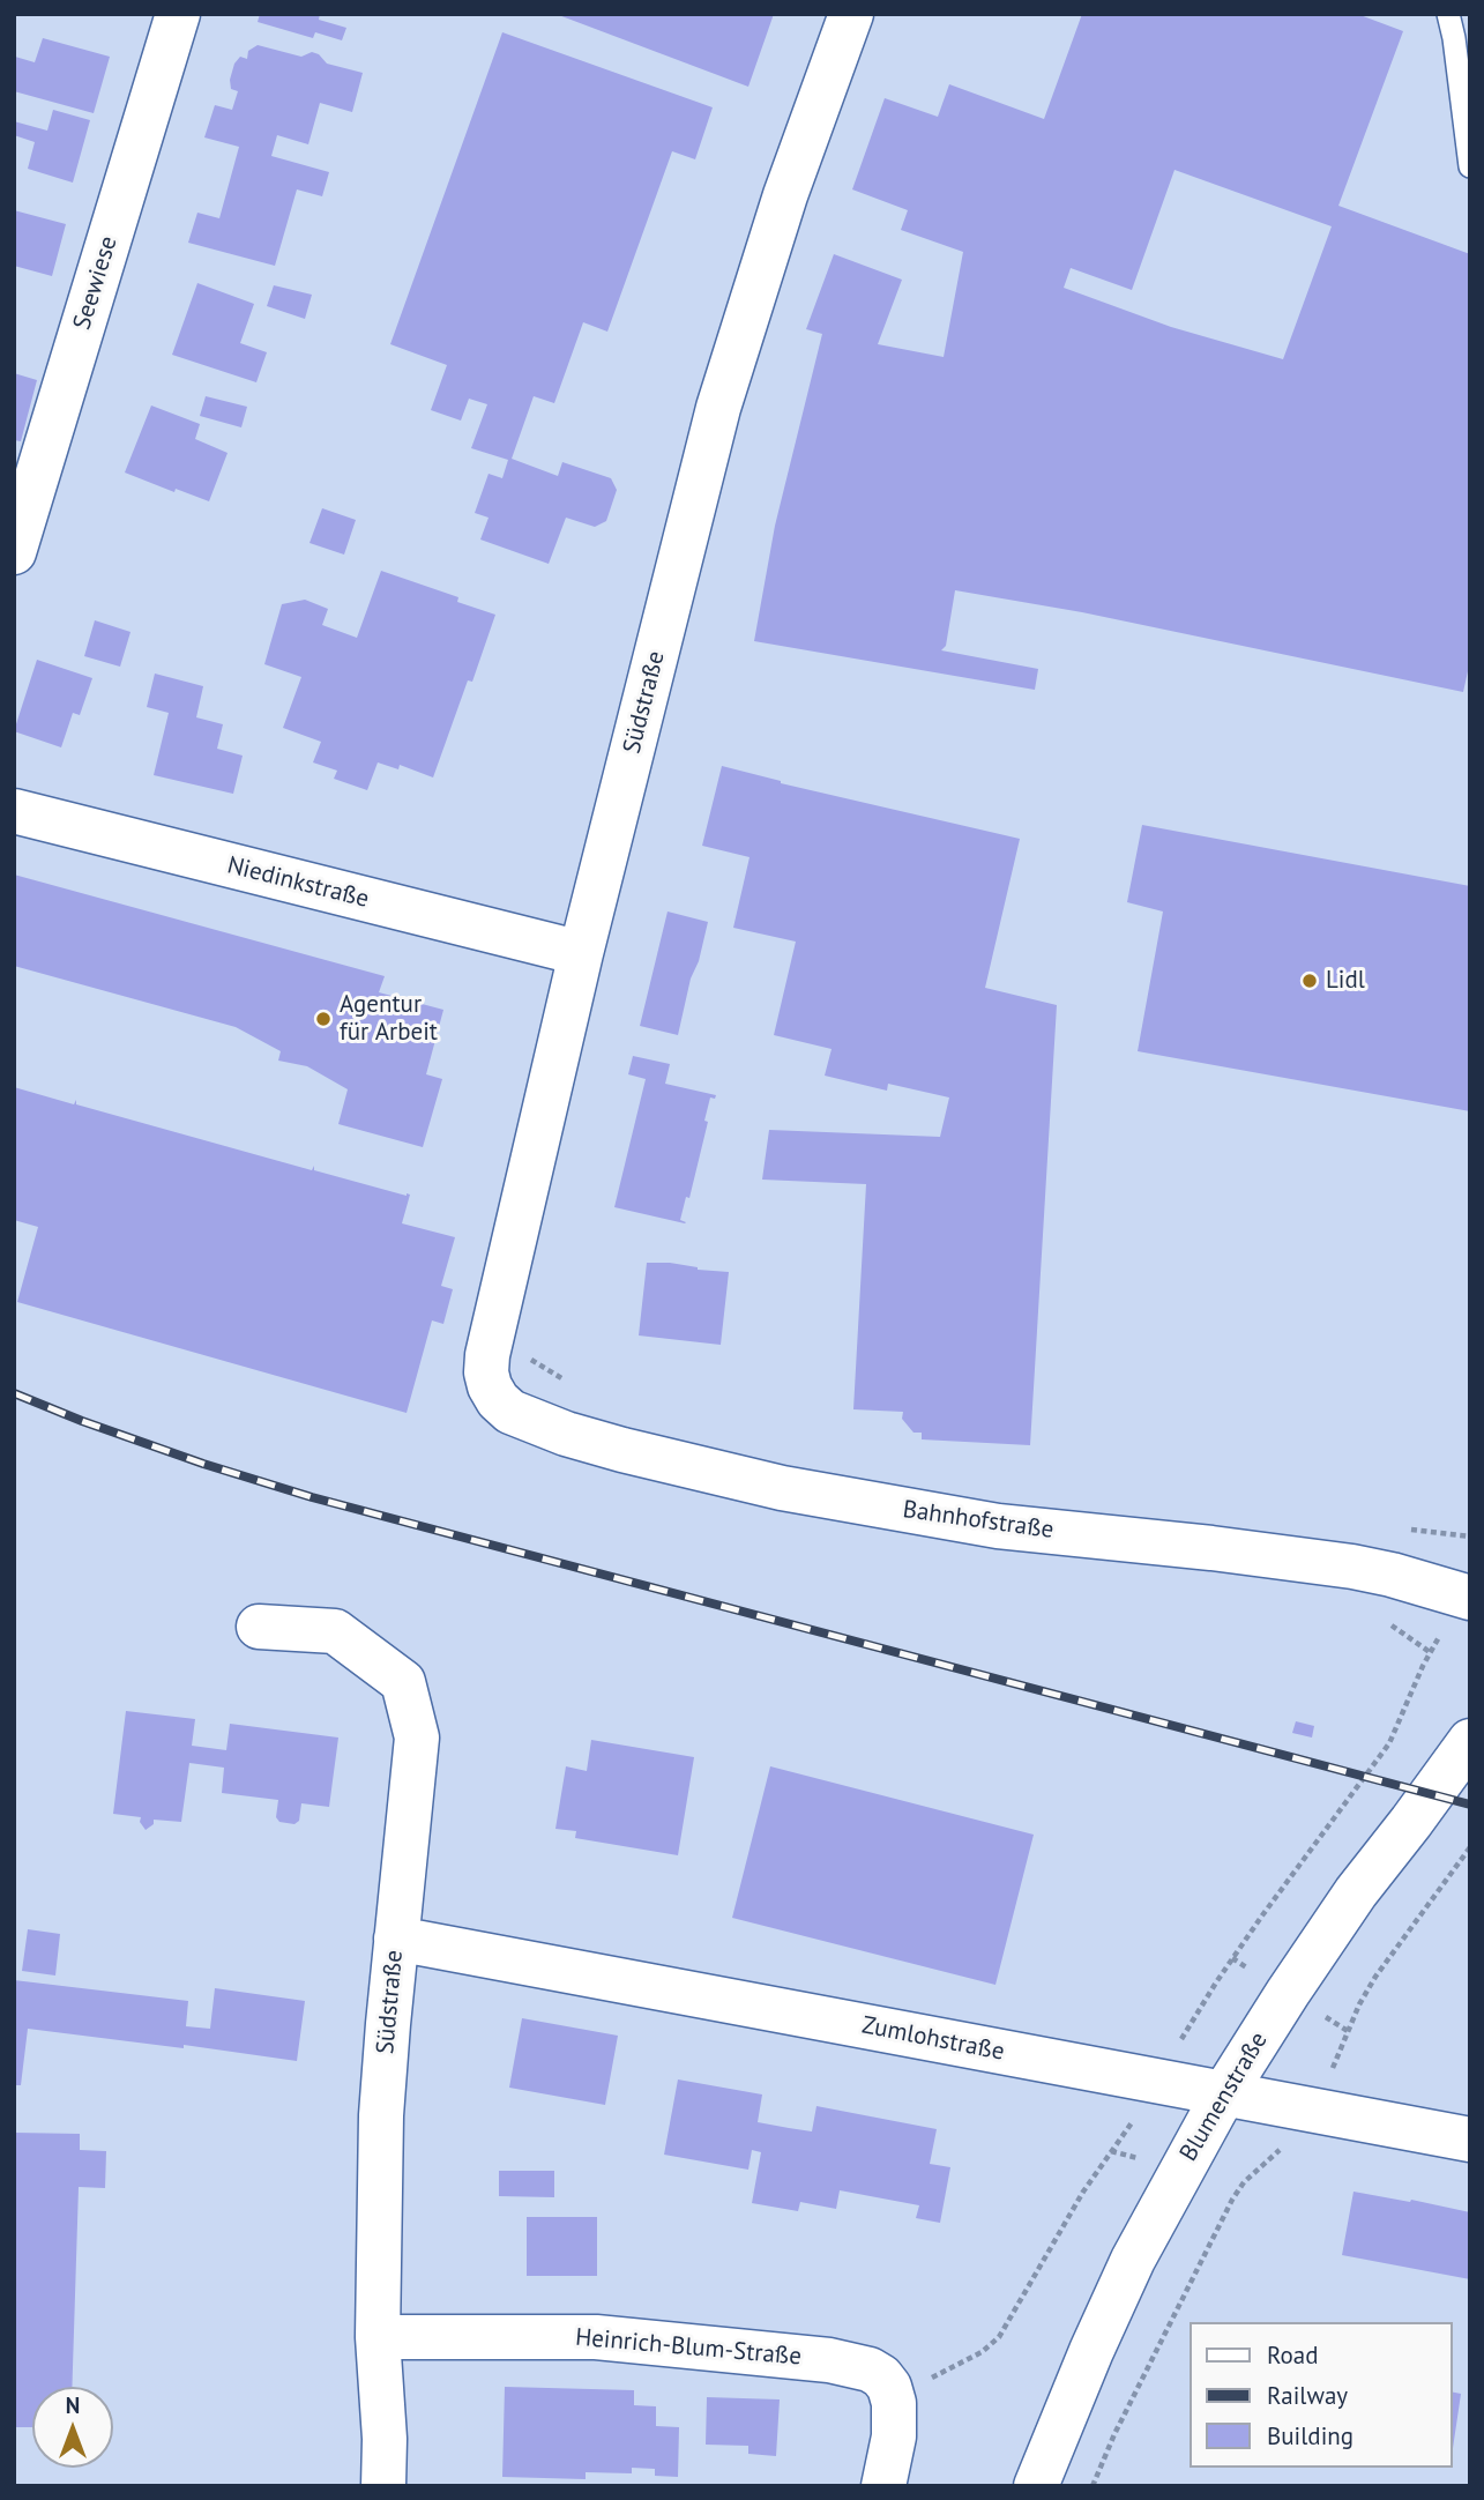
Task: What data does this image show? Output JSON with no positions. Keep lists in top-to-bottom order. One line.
{"streets":{"street":["Seewiese","Südstraße","Niedinkstraße","Bahnhofstraße","Zumlohstraße","Blumenstraße","Heinrich-Blum-Straße"]},"crossings":[["Südstraße","Niedinkstraße"],["Südstraße","Bahnhofstraße"],["Südstraße","Zumlohstraße"],["Südstraße","Heinrich-Blum-Straße"],["Zumlohstraße","Blumenstraße"]],"places":["Lidl","Agentur für Arbeit"],"legend":["Road","Railway","Building"],"north":"top"}
